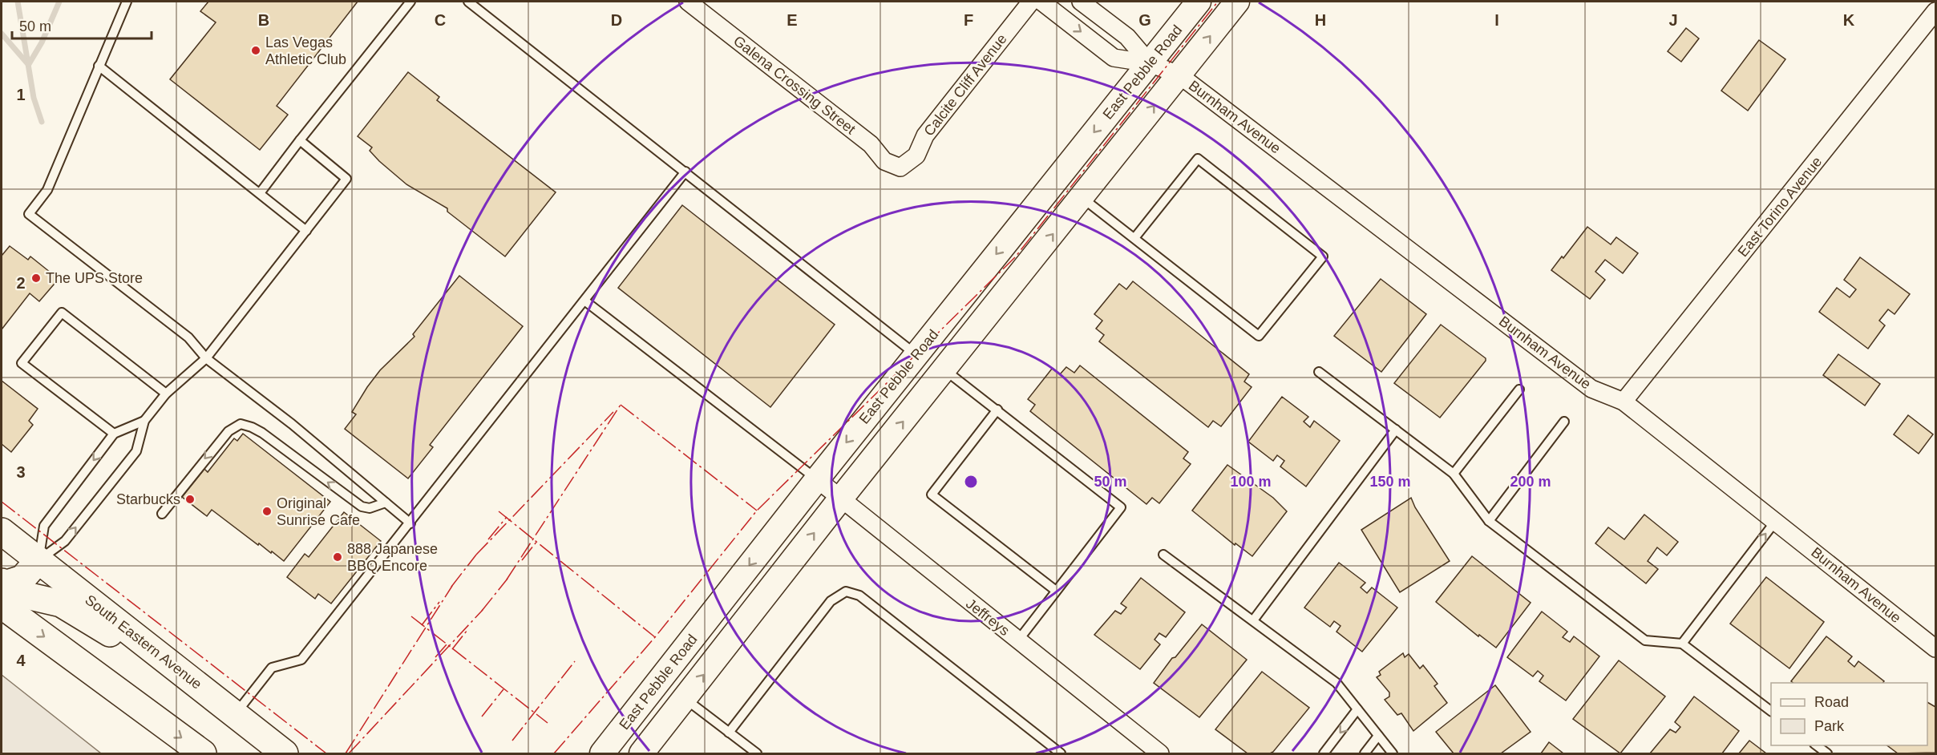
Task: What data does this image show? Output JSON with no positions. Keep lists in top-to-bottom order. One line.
{"streets":{"main road":["East Pebble Road","South Eastern Avenue"],"street":["Galena Crossing Street","Calcite Cliff Avenue","Burnham Avenue","East Torino Avenue","Jeffreys"]},"crossings":[["East Pebble Road","Burnham Avenue"],["East Pebble Road","Jeffreys"],["Galena Crossing Street","Calcite Cliff Avenue"],["Burnham Avenue","East Torino Avenue"]],"places":["Las Vegas Athletic Club","The UPS Store","Starbucks","Original Sunrise Cafe","888 Japanese BBQ Encore"],"legend":["Road","Park"],"scale_bar":"50 m","grid":{"columns":["B","C","D","E","F","G","H","I","J","K"],"rows":["1","2","3","4"]},"rings":["50 m","100 m","150 m","200 m"]}
